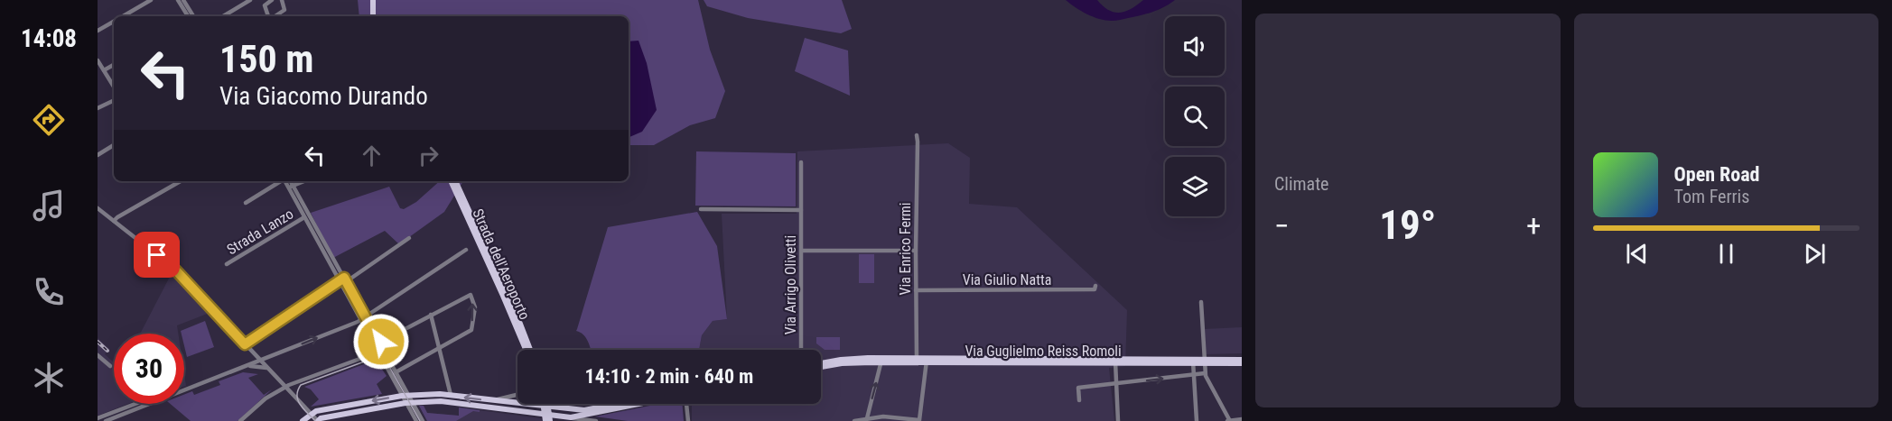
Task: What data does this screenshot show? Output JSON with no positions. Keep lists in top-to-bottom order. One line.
{"streets":{"main road":["Strada dell'Aeroporto","Via Guglielmo Reiss Romoli"],"street":["Strada Lanzo","Via Enrico Fermi","Via Giulio Natta","Via Arrigo Olivetti"]},"crossings":[["Via Enrico Fermi","Via Giulio Natta"],["Via Enrico Fermi","Via Guglielmo Reiss Romoli"]],"page":{"tabs":"14:08","tile":"Climate","turn":["150 m","Via Giacomo Durando"],"song":["Open Road","Tom Ferris"],"heat":["−","19°","+"],"limit":"30","trip":"14:10 · 2 min · 640 m"}}
